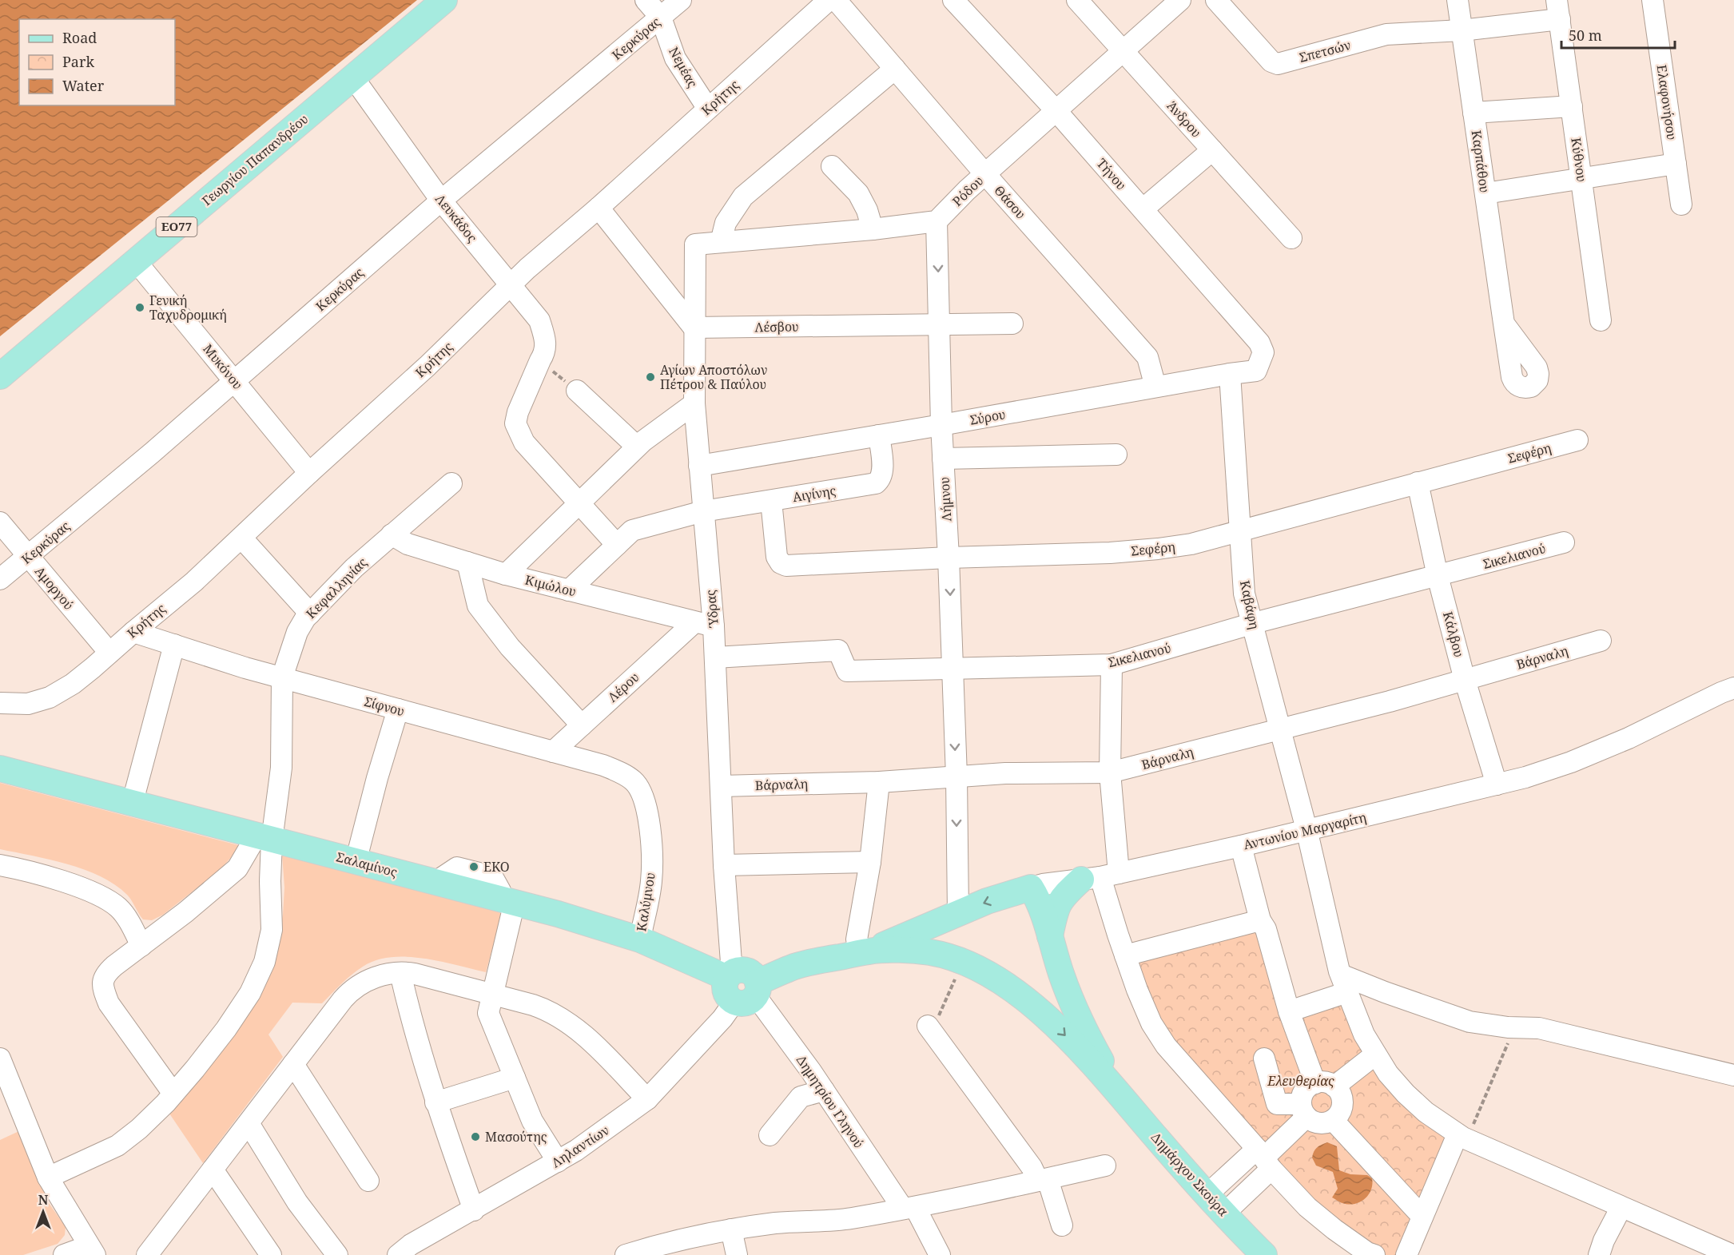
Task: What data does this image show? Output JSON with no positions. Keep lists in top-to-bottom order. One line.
{"streets":{"main road":["Γεωργίου Παπανδρέου","ΕΟ77","Αντωνίου Μαργαρίτη","Σαλαμίνος","Δημάρχου Σκούρα"],"street":["Κερκύρας","Σπετσών","Νεμέας","Κρήτης","Ελαφονήσου","Άνδρου","Κύθνου","Καρπάθου","Τήνου","Ρόδου","Θάσου","Λευκάδος","Λέσβου","Μυκόνου","Σύρου","Σεφέρη","Αιγίνης","Λήμνου","Σικελιανού","Κιμώλου","Αμοργού","Κεφαλληνίας","Καβάφη","Ύδρας","Κάλβου","Βάρναλη","Λέρου","Σίφνου","Καλύμνου","Δημητρίου Γληνού","Ληλαντίων"]},"crossings":[["Κερκύρας","Νεμέας"],["Κερκύρας","Λευκάδος"],["Κερκύρας","Μυκόνου"],["Κερκύρας","Αμοργού"],["Σπετσών","Καρπάθου"],["Νεμέας","Κρήτης"],["Κρήτης","Λευκάδος"],["Κρήτης","Μυκόνου"],["Κρήτης","Αμοργού"],["Κρήτης","Σίφνου"],["Άνδρου","Ρόδου"],["Γεωργίου Παπανδρέου","Λευκάδος"],["Γεωργίου Παπανδρέου","Μυκόνου"],["Τήνου","Ρόδου"],["Τήνου","Σύρου"],["Ρόδου","Θάσου"],["Ρόδου","Λήμνου"],["Θάσου","Σύρου"],["Λευκάδος","Αιγίνης"],["Λέσβου","Λήμνου"],["Λέσβου","Ύδρας"],["Σύρου","Αιγίνης"],["Σύρου","Λήμνου"],["Σύρου","Καβάφη"],["Σύρου","Ύδρας"],["Σεφέρη","Αιγίνης"],["Σεφέρη","Λήμνου"],["Σεφέρη","Καβάφη"],["Σεφέρη","Κάλβου"],["Αιγίνης","Κιμώλου"],["Αιγίνης","Ύδρας"],["Λήμνου","Σικελιανού"],["Λήμνου","Βάρναλη"],["Λήμνου","Αντωνίου Μαργαρίτη"],["Σικελιανού","Καβάφη"],["Σικελιανού","Ύδρας"],["Σικελιανού","Κάλβου"],["Κιμώλου","Κεφαλληνίας"],["Κιμώλου","Ύδρας"],["Κιμώλου","Λέρου"],["Κεφαλληνίας","Σίφνου"],["Κεφαλληνίας","Σαλαμίνος"],["Καβάφη","Βάρναλη"],["Καβάφη","Αντωνίου Μαργαρίτη"],["Ύδρας","Βάρναλη"],["Ύδρας","Λέρου"],["Ύδρας","Σαλαμίνος"],["Κάλβου","Βάρναλη"],["Κάλβου","Αντωνίου Μαργαρίτη"],["Λέρου","Σίφνου"],["Σίφνου","Καλύμνου"],["Σαλαμίνος","Καλύμνου"],["Σαλαμίνος","Δημητρίου Γληνού"],["Σαλαμίνος","Ληλαντίων"],["Δημητρίου Γληνού","Ληλαντίων"]],"parks":["Ελευθερίας"],"places":["Γενική Ταχυδρομική","Αγίων Αποστόλων Πέτρου & Παύλου","EKO","Μασούτης"],"legend":["Road","Park","Water"],"scale_bar":"50 m","north":"top"}
